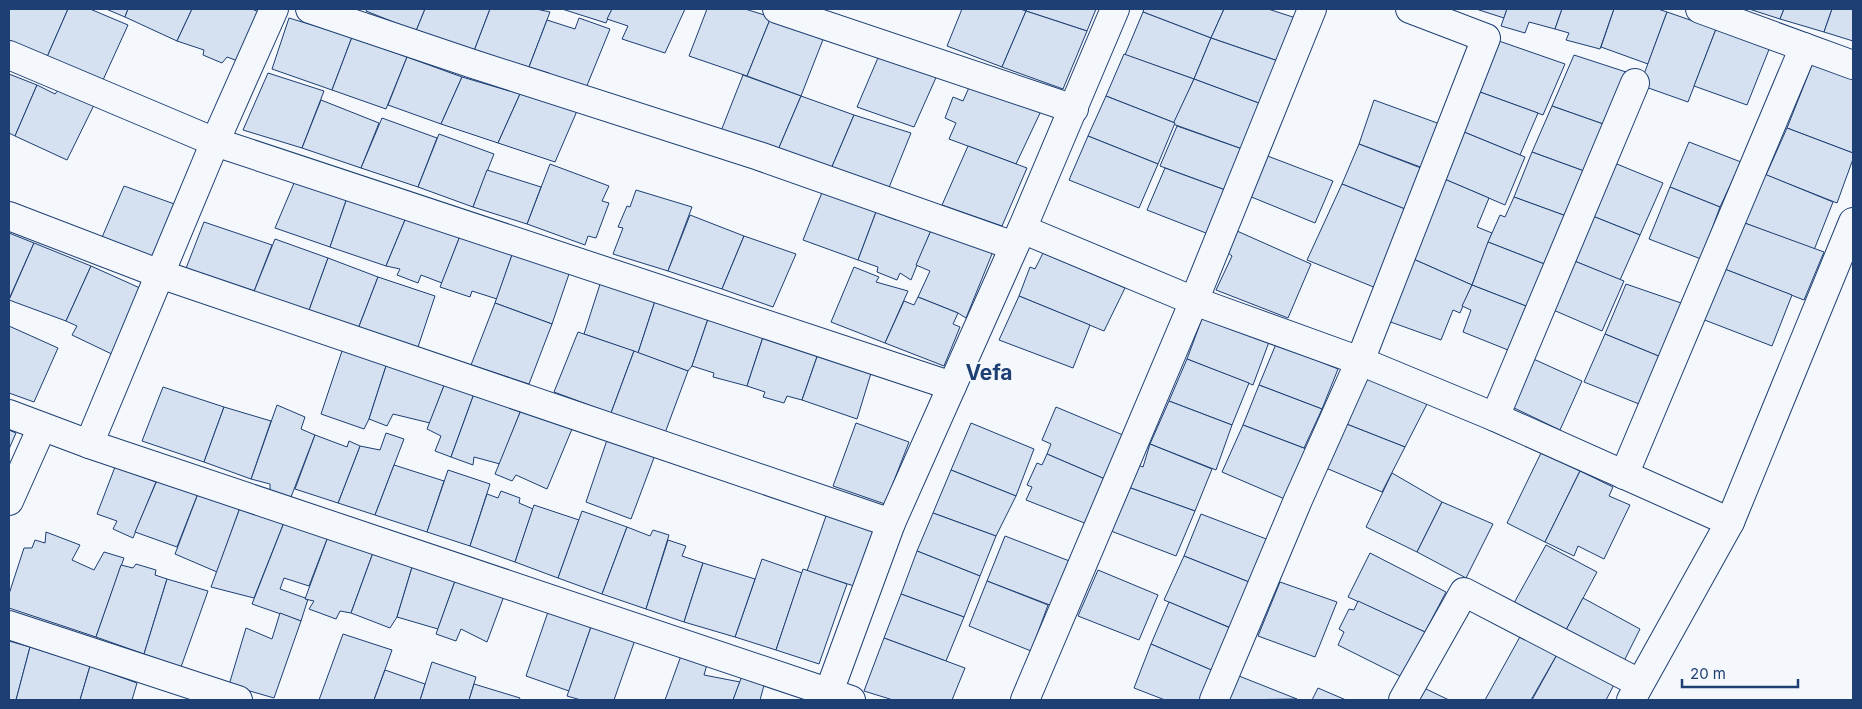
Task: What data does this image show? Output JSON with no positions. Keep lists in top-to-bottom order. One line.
{"districts":["Vefa"],"scale_bar":"20 m"}
